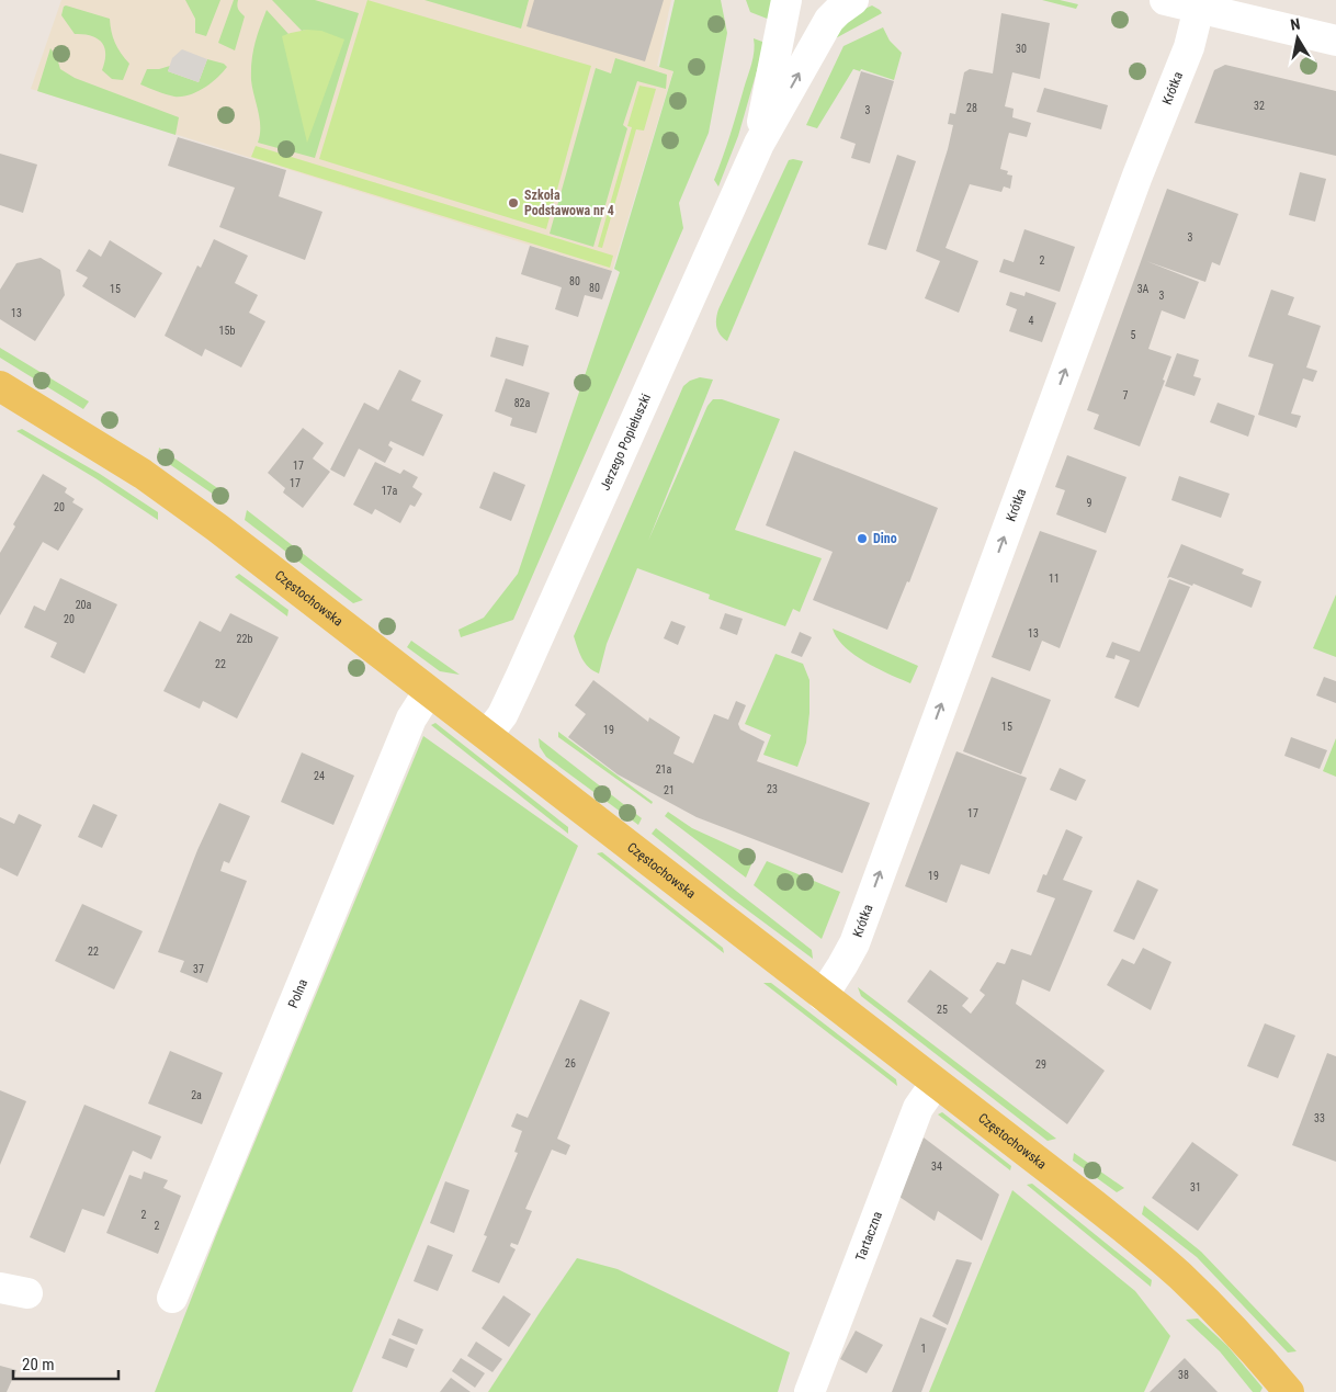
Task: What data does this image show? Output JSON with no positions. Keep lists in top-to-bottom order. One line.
{"streets":{"main road":["Częstochowska"],"street":["Krótka","Jerzego Popiełuszki","Polna","Tartaczna"]},"crossings":[["Krótka","Częstochowska"],["Jerzego Popiełuszki","Częstochowska"],["Częstochowska","Polna"],["Częstochowska","Tartaczna"]],"one_way":["Krótka"],"places":["Szkoła Podstawowa nr 4","Dino"],"house_numbers":["30","32","28","3","3","2","80","80","15","3A","3","13","4","15b","5","7","82a","17","17","17a","9","20","11","20a","20","13","22b","22","15","19","21a","24","23","21","17","19","22","37","25","26","29","2a","33","34","31","2","2","1","38"],"scale_bar":"20 m","north":"top"}
